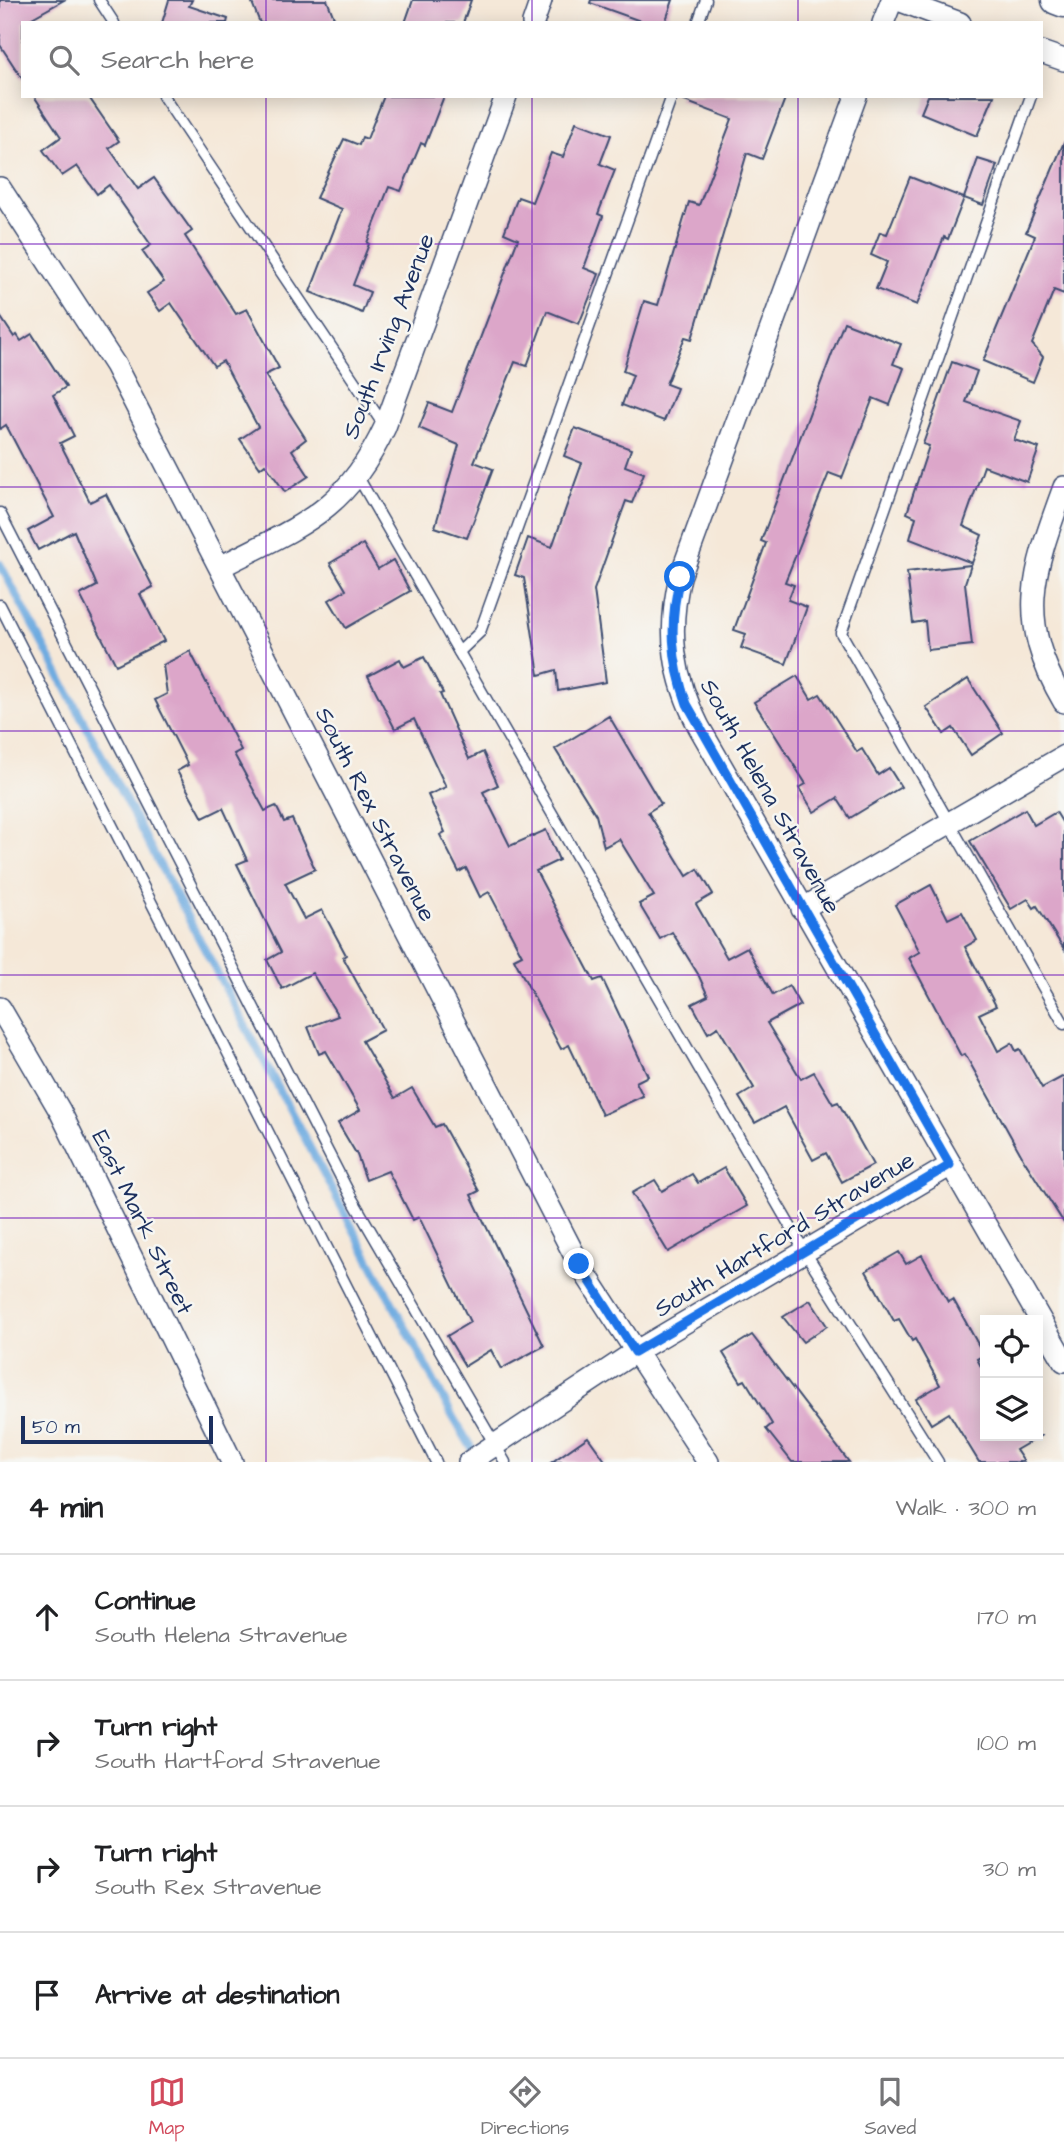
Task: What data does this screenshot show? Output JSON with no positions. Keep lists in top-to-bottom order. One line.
{"streets":{"street":["South Irving Avenue","South Helena Stravenue","South Rex Stravenue","East Mark Street","South Hartford Stravenue"]},"crossings":[["South Irving Avenue","South Rex Stravenue"],["South Helena Stravenue","South Hartford Stravenue"],["South Rex Stravenue","South Hartford Stravenue"]],"scale_bar":"50 m","page":{"search":"Search here","scale":"50 m","heading":["4 min","Walk · 300 m"],"list":[["Continue","South Helena Stravenue","170 m"],["Turn right","South Hartford Stravenue","100 m"],["Turn right","South Rex Stravenue","30 m"],"Arrive at destination"],"nav":["Map","Directions","Saved"]}}
